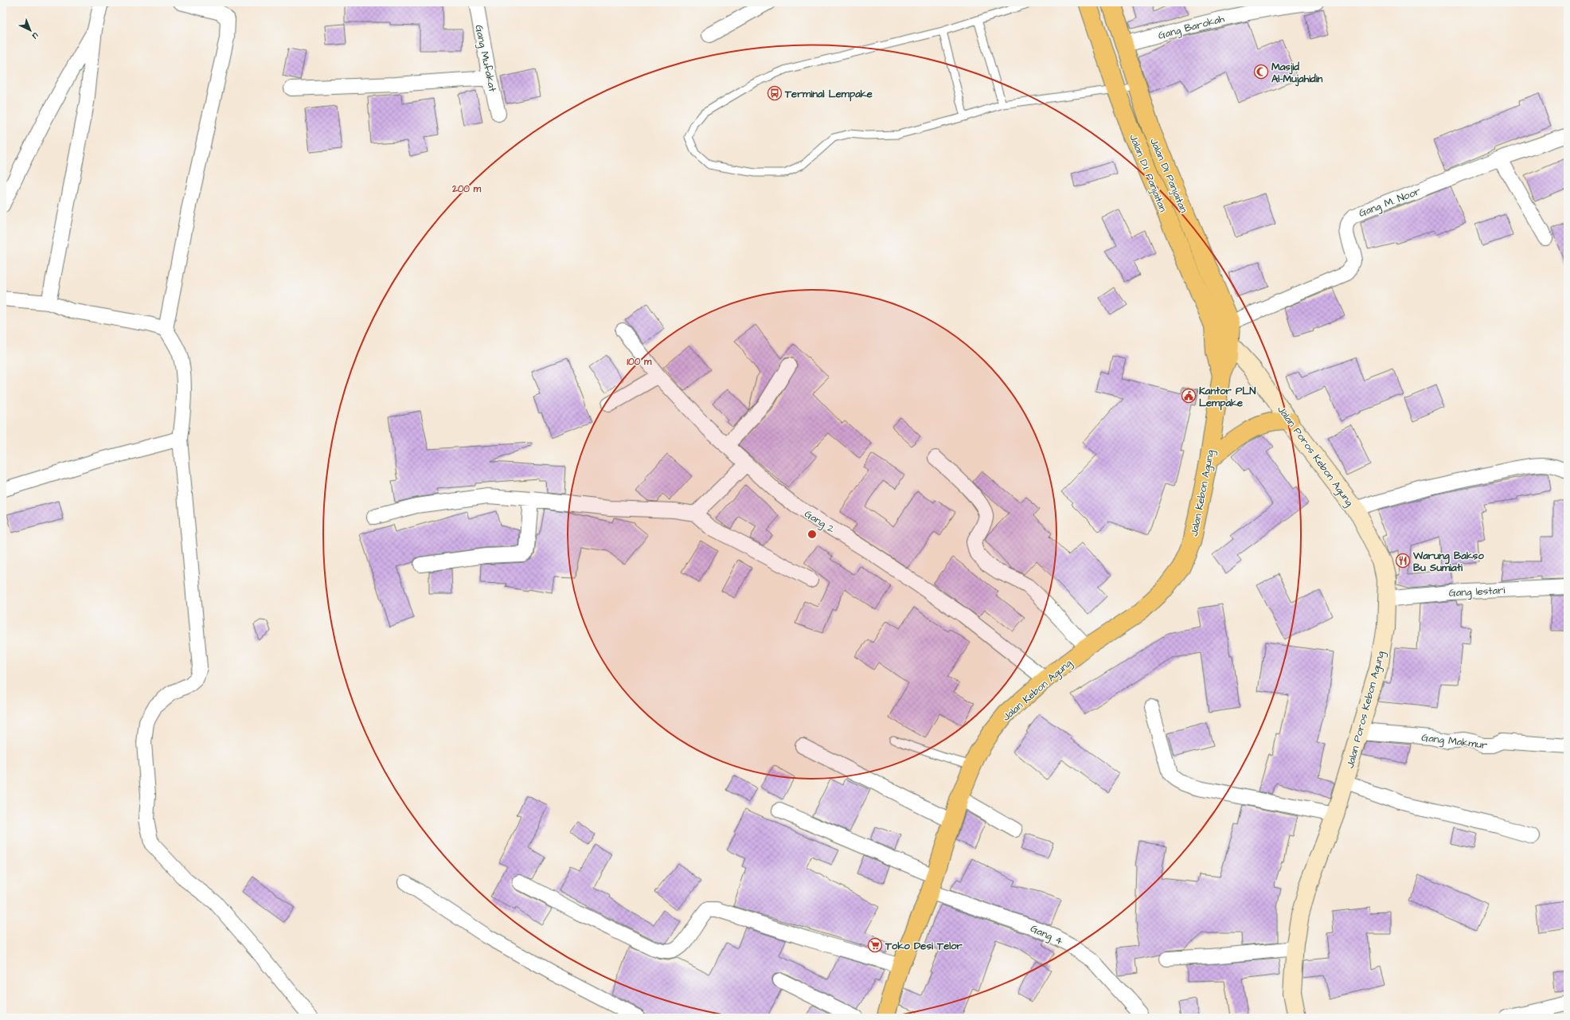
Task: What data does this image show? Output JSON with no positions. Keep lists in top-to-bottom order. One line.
{"streets":{"highway":["Jalan D.I. Panjaitan","Jalan DI Panjaitan","Jalan Kebon Agung"],"main road":["Jalan Poros Kebon Agung"],"street":["Gang Barokah","Gang Mufakat","Gang M. Noor","Gang 2","Gang lestari","Gang Makmur","Gang 4"]},"crossings":[["Gang Barokah","Jalan DI Panjaitan"],["Jalan D.I. Panjaitan","Jalan DI Panjaitan"],["Jalan D.I. Panjaitan","Jalan Kebon Agung"],["Jalan DI Panjaitan","Gang M. Noor"],["Jalan DI Panjaitan","Jalan Poros Kebon Agung"],["Jalan DI Panjaitan","Jalan Kebon Agung"],["Jalan Poros Kebon Agung","Gang lestari"],["Jalan Poros Kebon Agung","Gang Makmur"],["Jalan Kebon Agung","Gang 2"],["Jalan Kebon Agung","Gang 4"]],"places":{"mosque":["Masjid Al-Mujahidin"],"bus stop":["Terminal Lempake"],"public building":["Kantor PLN Lempake"],"restaurant":["Warung Bakso Bu Sumiati"],"supermarket":["Toko Desi Telor"]},"north":"bottom right","rings":["200 m","100 m"]}
